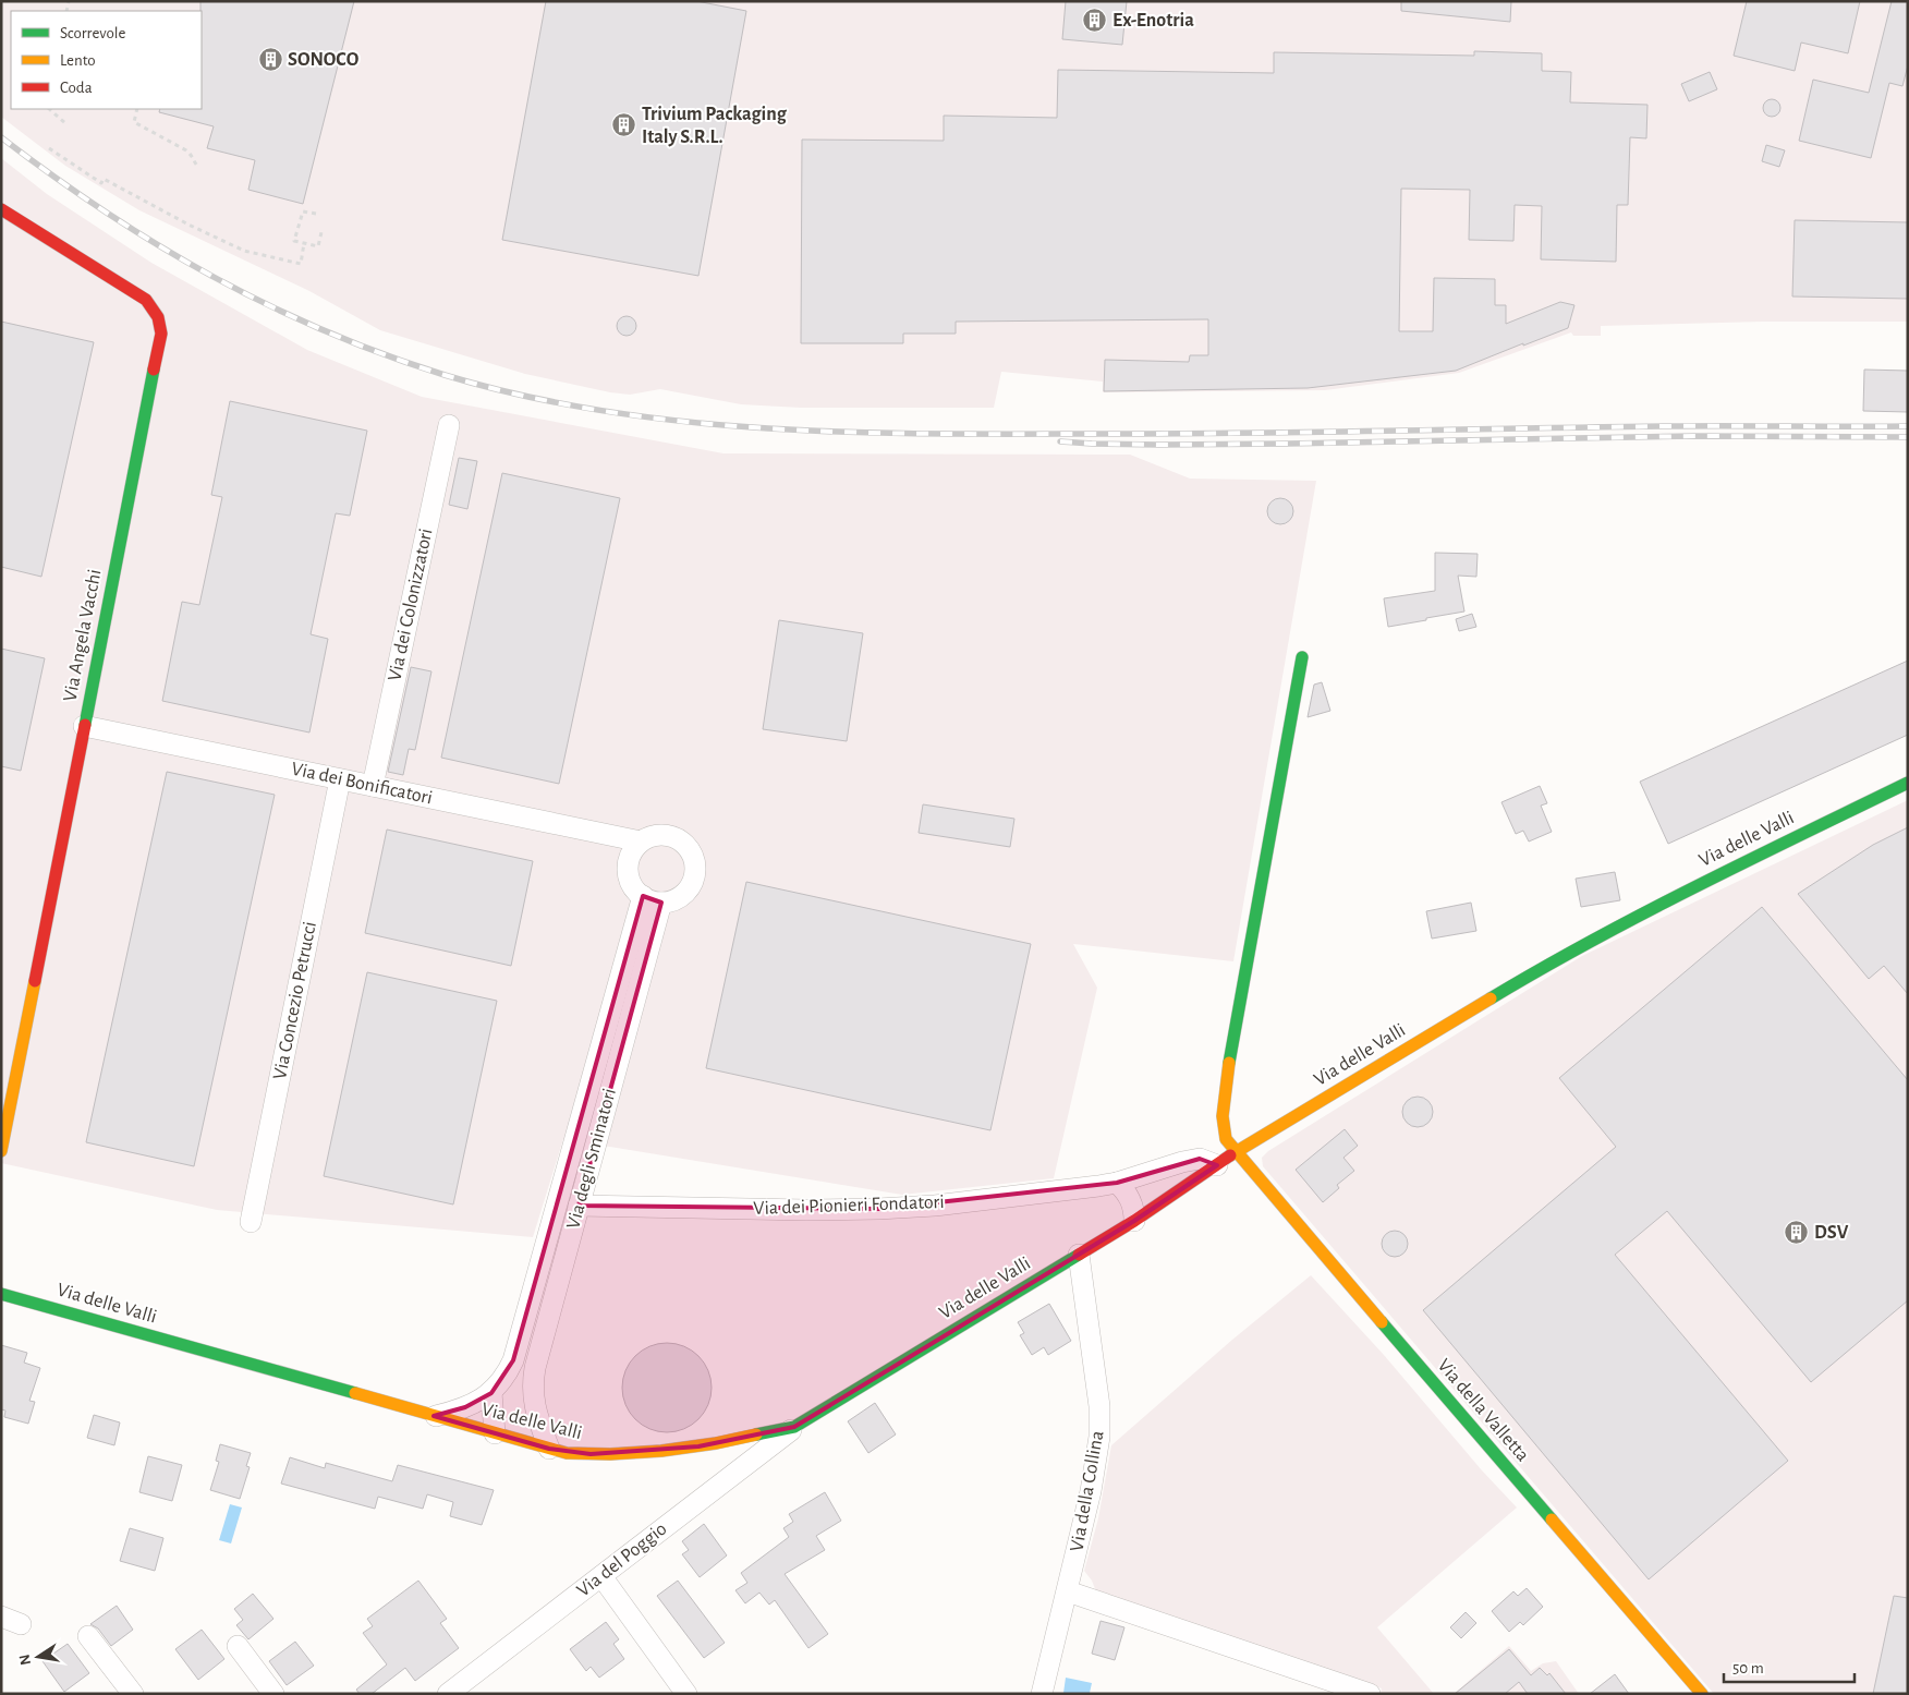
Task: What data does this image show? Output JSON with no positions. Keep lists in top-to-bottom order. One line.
{"streets":{"street":["Via dei Colonizzatori","Via Angela Vacchi","Via dei Bonificatori","Via delle Valli","Via Concezio Petrucci","Via degli Sminatori","Via dei Pionieri Fondatori","Via della Valletta","Via della Collina","Via del Poggio"]},"crossings":[["Via dei Colonizzatori","Via dei Bonificatori"],["Via Angela Vacchi","Via dei Bonificatori"],["Via dei Bonificatori","Via Concezio Petrucci"],["Via dei Bonificatori","Via degli Sminatori"],["Via delle Valli","Via degli Sminatori"],["Via delle Valli","Via dei Pionieri Fondatori"],["Via delle Valli","Via della Valletta"],["Via delle Valli","Via della Collina"],["Via delle Valli","Via del Poggio"],["Via degli Sminatori","Via dei Pionieri Fondatori"]],"places":{"building":["Ex-Enotria","SONOCO","Trivium Packaging Italy S.R.L.","DSV"]},"legend":["Scorrevole","Lento","Coda"],"scale_bar":"50 m","north":"left"}
